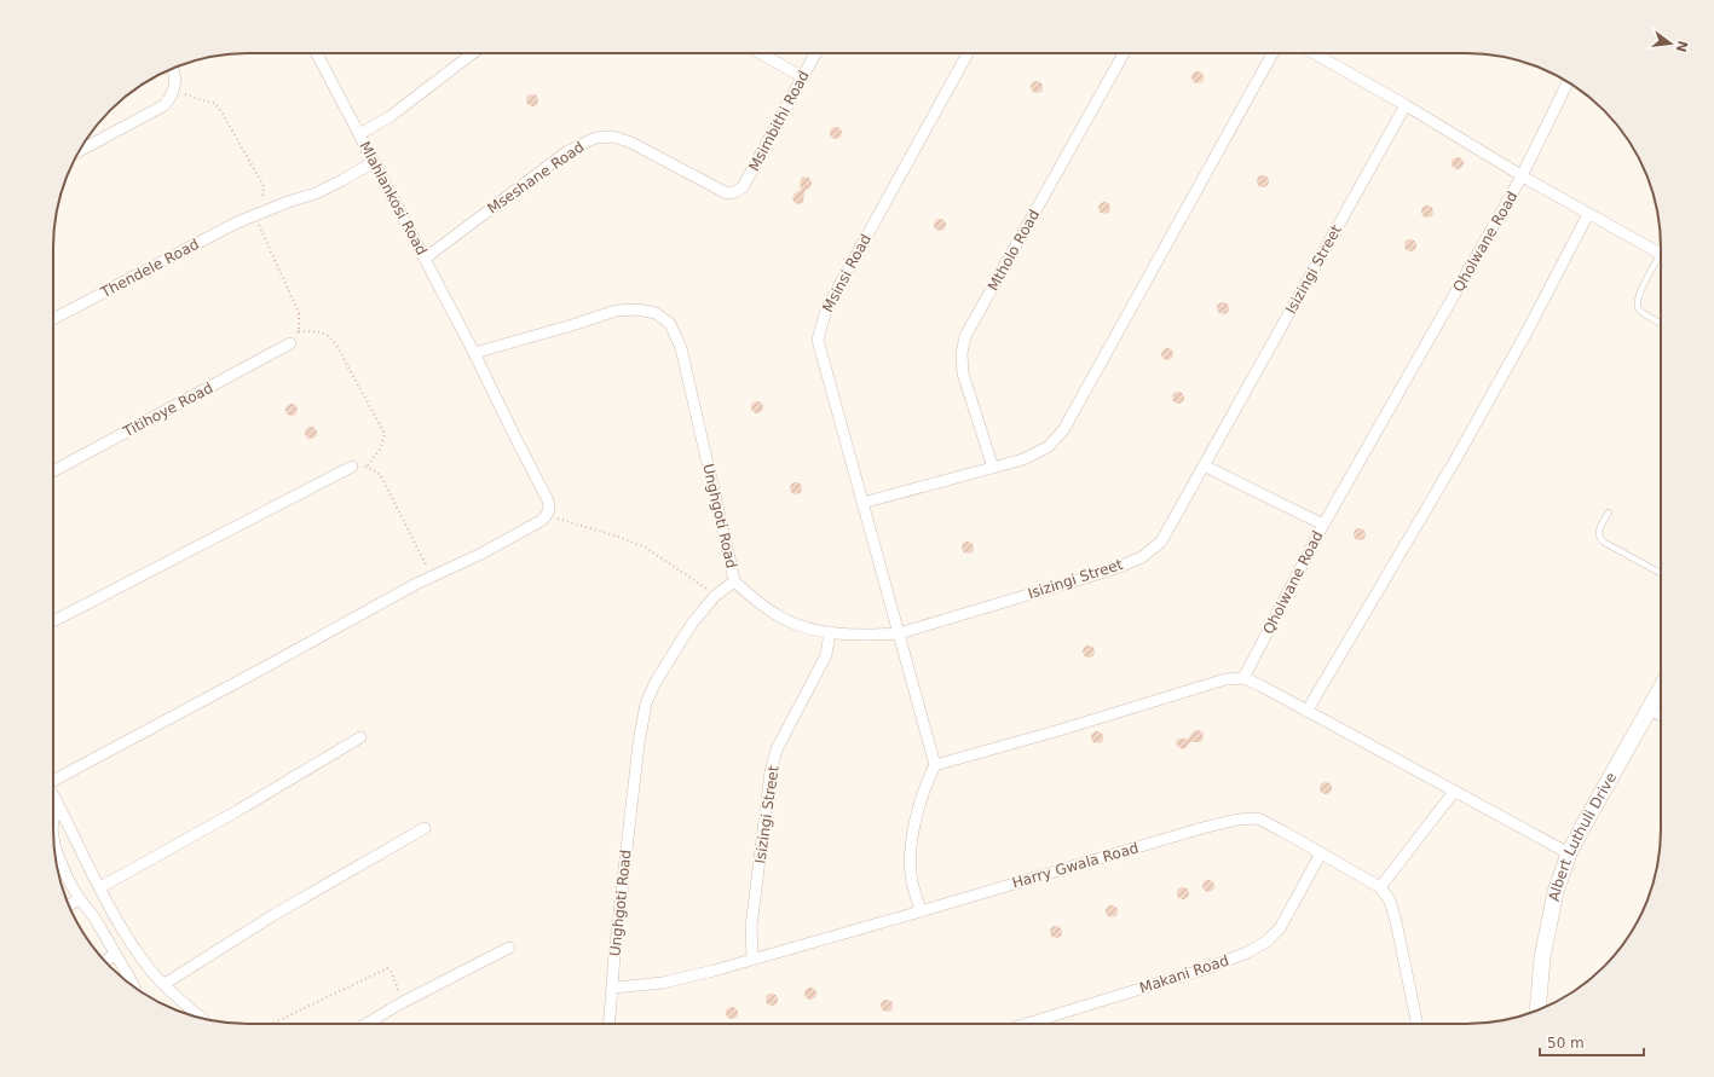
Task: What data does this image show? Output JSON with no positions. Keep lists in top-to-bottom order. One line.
{"streets":{"street":["Msimbithi Road","Mseshane Road","Mlahlankosi Road","Qholwane Road","Mtholo Road","Thendele Road","Isizingi Street","Msinsi Road","Titihoye Road","Unghgoti Road","Albert Luthuli Drive","Harry Gwala Road","Makani Road"]},"crossings":[["Msimbithi Road","Mseshane Road"],["Mseshane Road","Mlahlankosi Road"],["Mlahlankosi Road","Thendele Road"],["Mlahlankosi Road","Unghgoti Road"],["Isizingi Street","Msinsi Road"],["Isizingi Street","Harry Gwala Road"],["Unghgoti Road","Harry Gwala Road"],["Harry Gwala Road","Makani Road"]],"scale_bar":"50 m","north":"right"}
